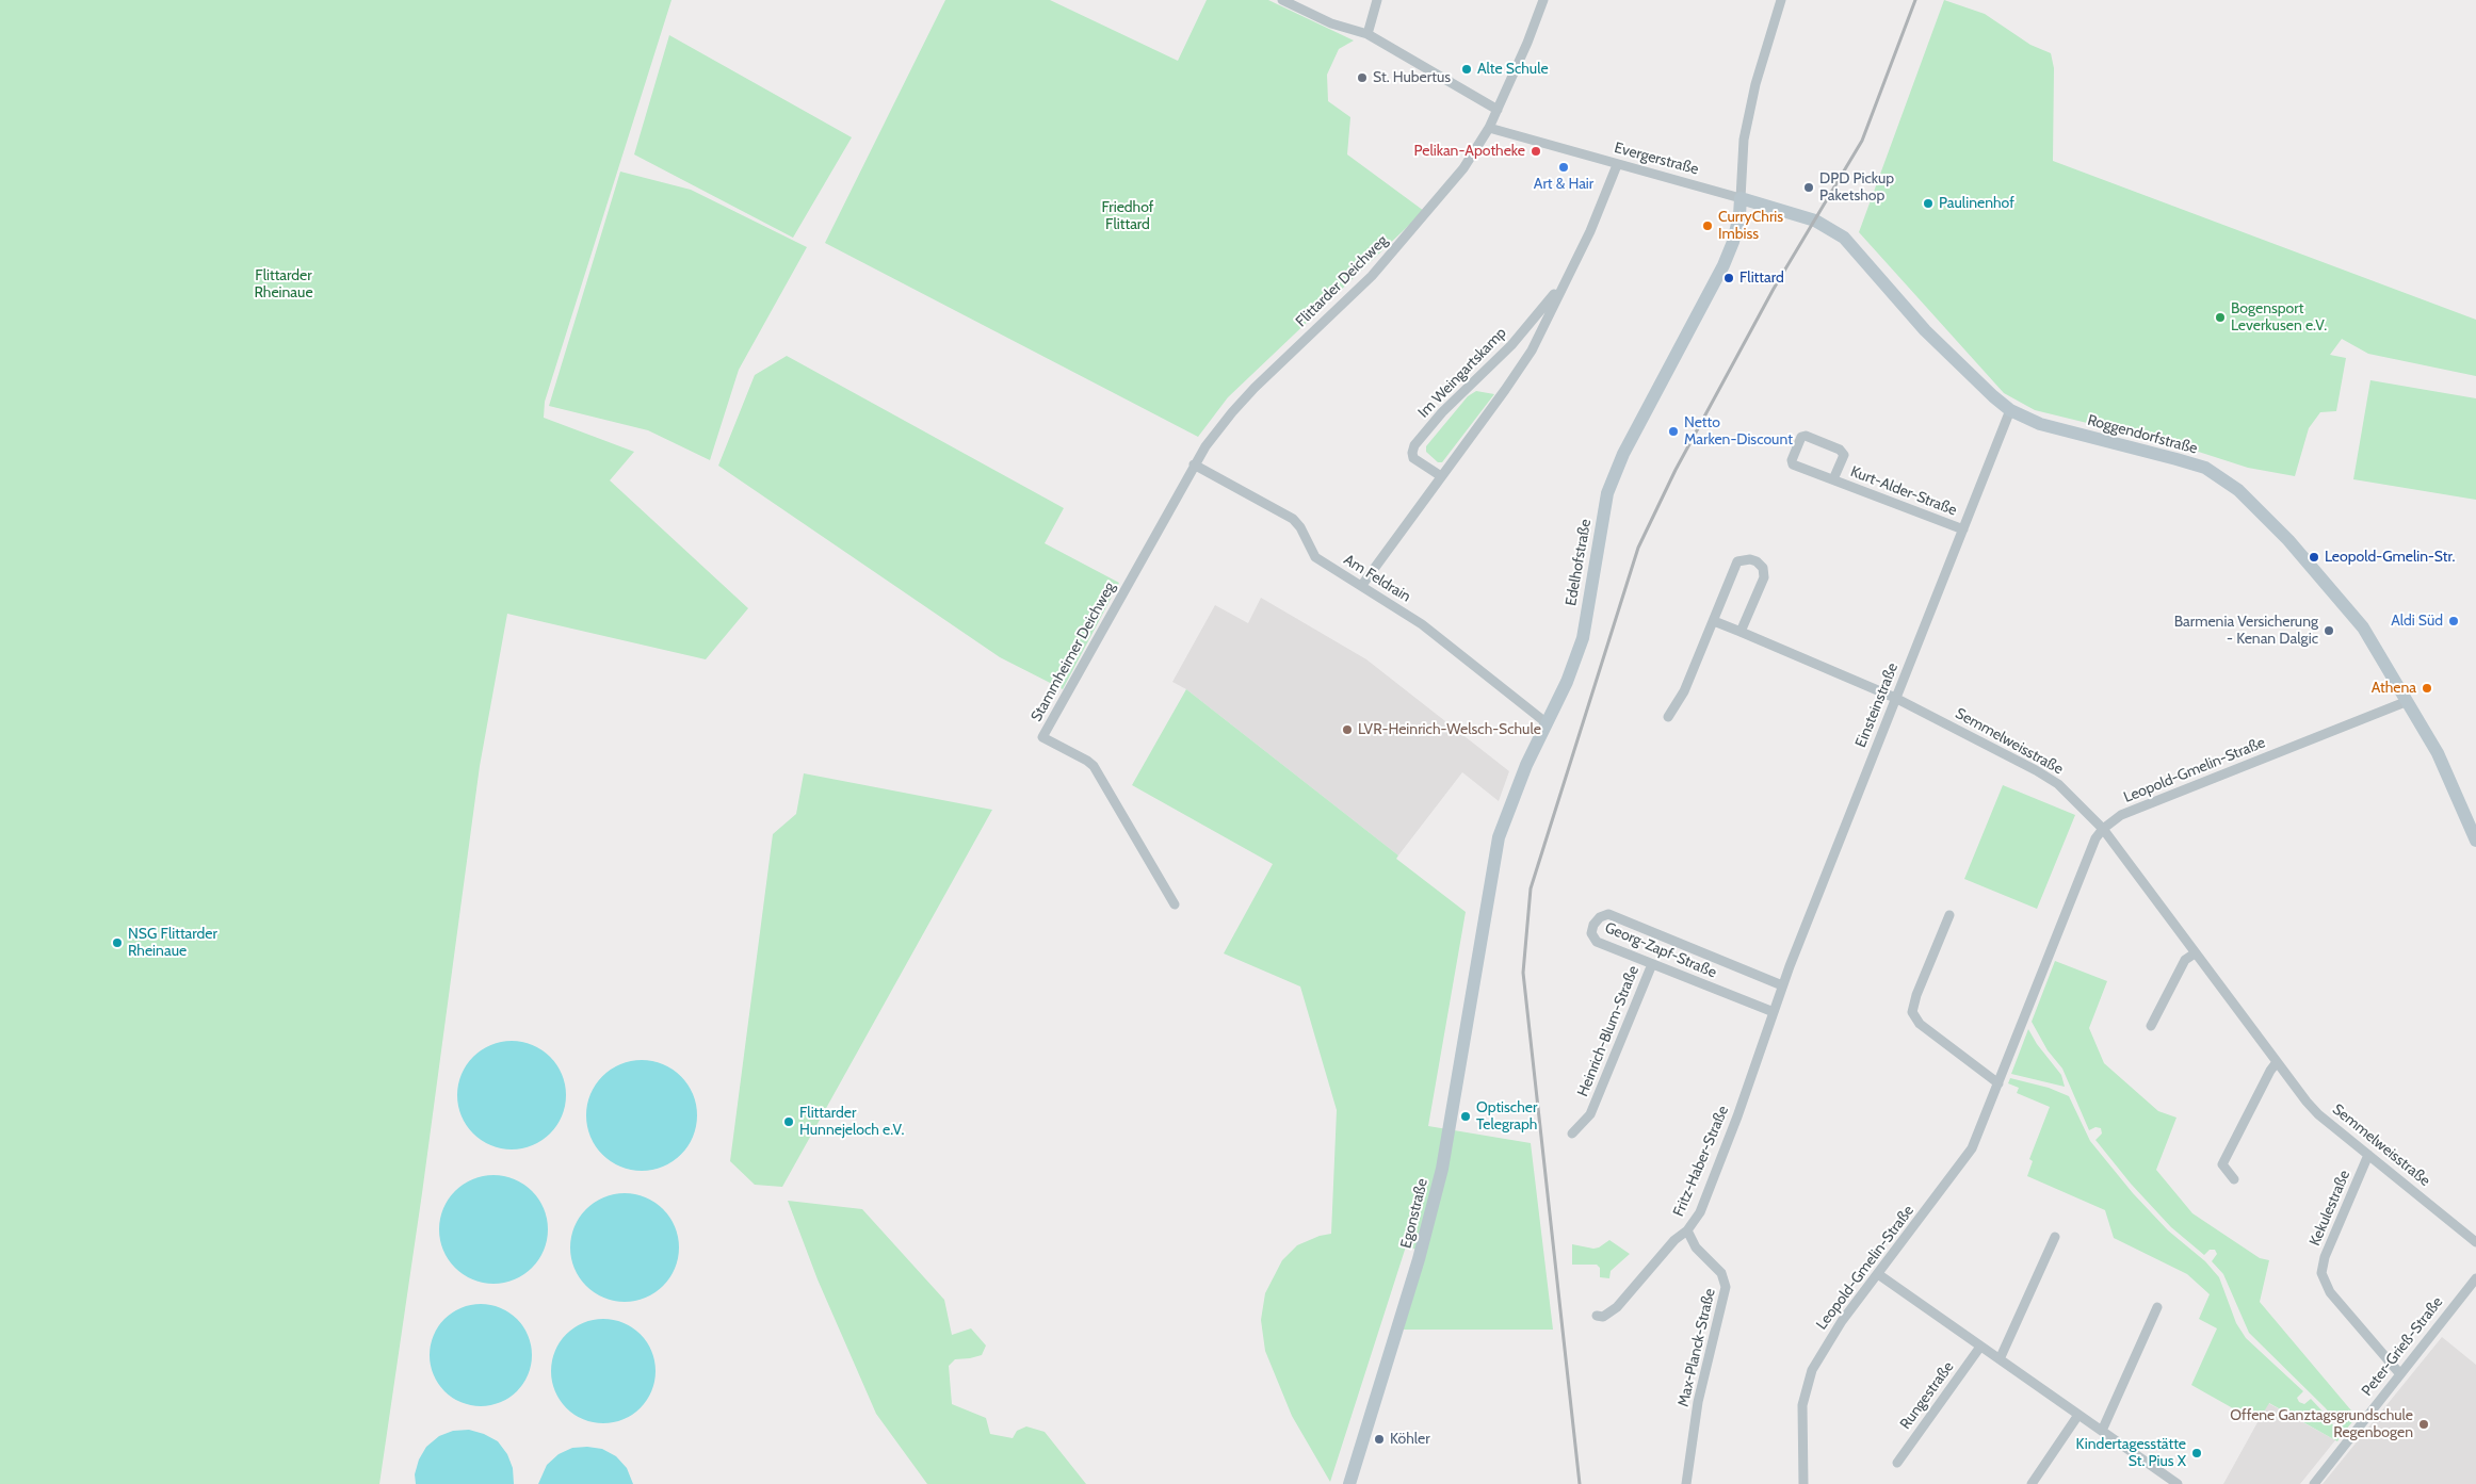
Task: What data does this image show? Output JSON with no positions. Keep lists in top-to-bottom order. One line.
{"streets":{"street":["Evergerstraße","Flittarder Deichweg","Im Weingartskamp","Roggendorfstraße","Kurt-Alder-Straße","Edelhofstraße","Am Feldrain","Stammheimer Deichweg","Einsteinstraße","Semmelweisstraße","Leopold-Gmelin-Straße","Georg-Zapf-Straße","Heinrich-Blum-Straße","Fritz-Haber-Straße","Kekulestraße","Egonstraße","Peter-Grieß-Straße","Max-Planck-Straße","Rungestraße"]},"crossings":[["Evergerstraße","Flittarder Deichweg"],["Evergerstraße","Im Weingartskamp"],["Evergerstraße","Roggendorfstraße"],["Evergerstraße","Edelhofstraße"],["Flittarder Deichweg","Stammheimer Deichweg"],["Im Weingartskamp","Am Feldrain"],["Roggendorfstraße","Einsteinstraße"],["Roggendorfstraße","Leopold-Gmelin-Straße"],["Kurt-Alder-Straße","Einsteinstraße"],["Edelhofstraße","Am Feldrain"],["Edelhofstraße","Egonstraße"],["Am Feldrain","Stammheimer Deichweg"],["Einsteinstraße","Semmelweisstraße"],["Einsteinstraße","Georg-Zapf-Straße"],["Einsteinstraße","Fritz-Haber-Straße"],["Semmelweisstraße","Leopold-Gmelin-Straße"],["Semmelweisstraße","Kekulestraße"],["Georg-Zapf-Straße","Heinrich-Blum-Straße"],["Georg-Zapf-Straße","Fritz-Haber-Straße"],["Fritz-Haber-Straße","Max-Planck-Straße"],["Kekulestraße","Peter-Grieß-Straße"]],"parks":["Friedhof Flittard","Flittarder Rheinaue"],"places":["Alte Schule","St. Hubertus","Pelikan-Apotheke","Art & Hair","DPD Pickup Paketshop","Paulinenhof","CurryChris Imbiss","Flittard","Bogensport Leverkusen e.V.","Netto Marken-Discount","Leopold-Gmelin-Str.","Aldi Süd","Barmenia Versicherung - Kenan Dalgic","Athena","LVR-Heinrich-Welsch-Schule","NSG Flittarder Rheinaue","Optischer Telegraph","Flittarder Hunnejeloch e.V.","Offene Ganztagsgrundschule Regenbogen","Köhler","Kindertagesstätte St. Pius X"]}
